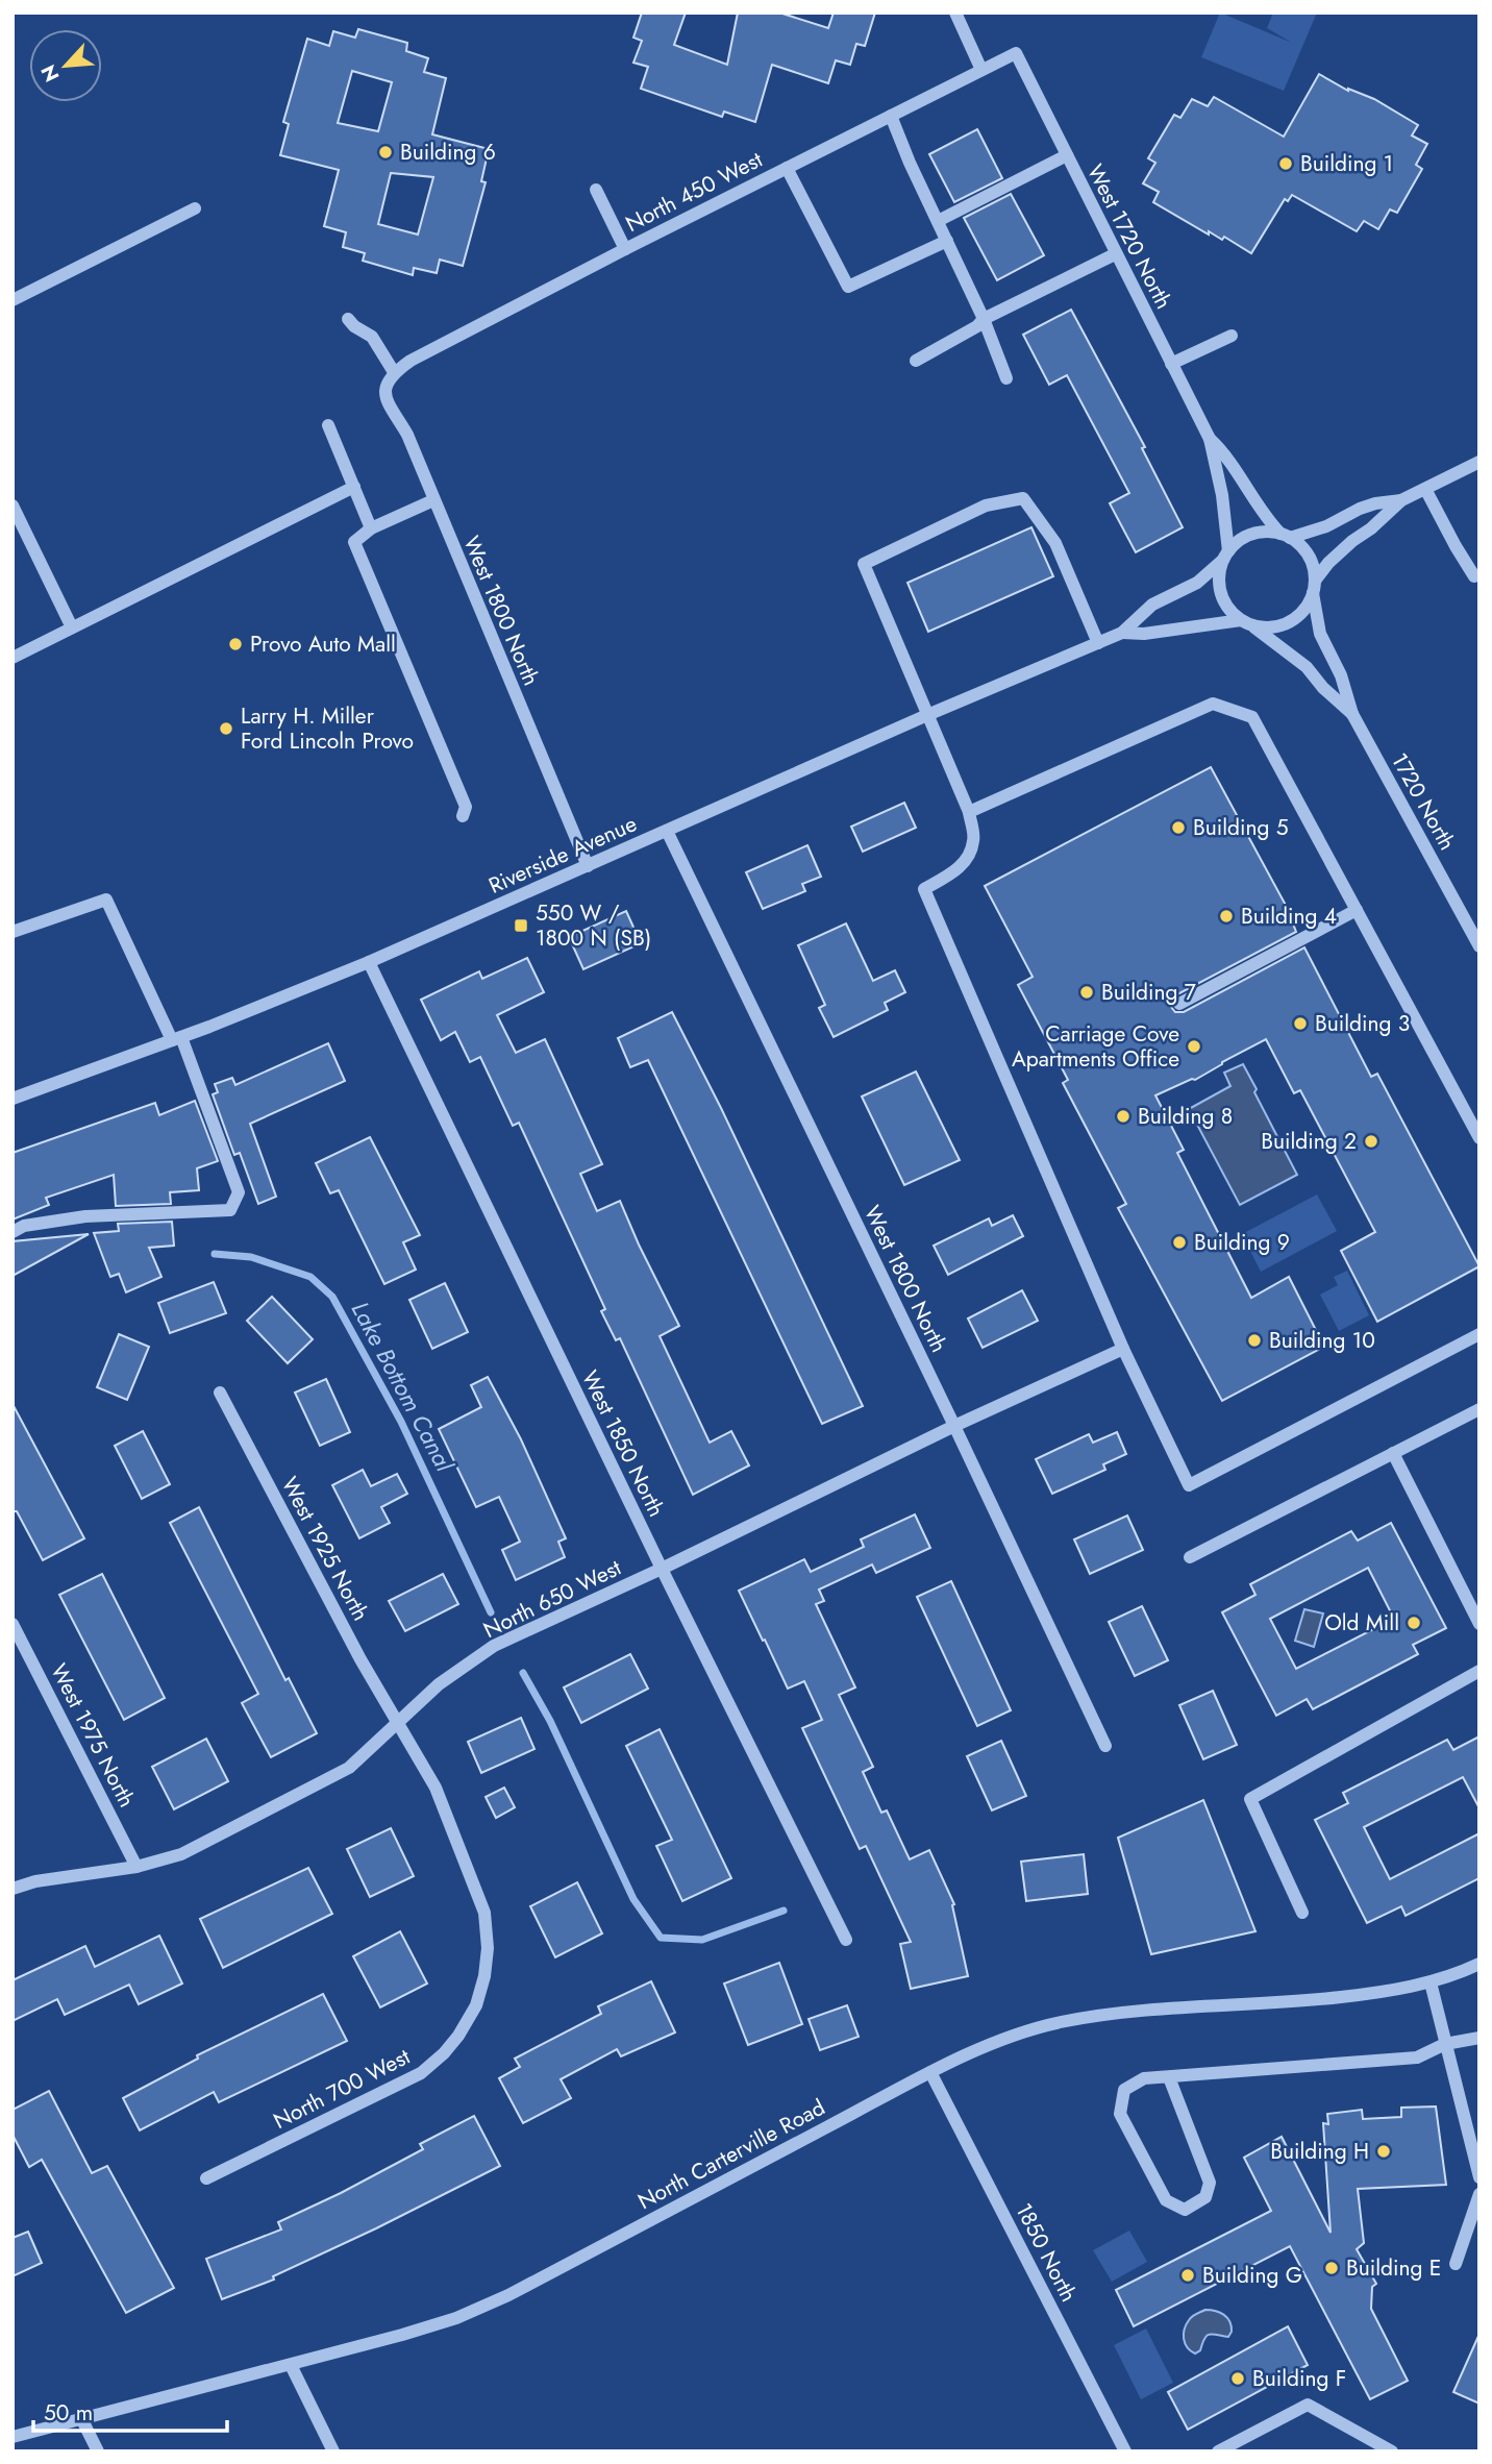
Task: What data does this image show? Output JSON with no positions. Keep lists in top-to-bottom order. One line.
{"streets":{"street":["North 450 West","West 1720 North","West 1800 North","1720 North","Riverside Avenue","West 1850 North","West 1925 North","North 650 West","West 1975 North","North 700 West","North Carterville Road","1850 North"]},"crossings":[["North 450 West","West 1720 North"],["North 450 West","West 1800 North"],["West 1720 North","1720 North"],["West 1720 North","Riverside Avenue"],["West 1800 North","Riverside Avenue"],["West 1800 North","North 650 West"],["1720 North","Riverside Avenue"],["Riverside Avenue","West 1850 North"],["West 1850 North","North 650 West"],["West 1925 North","North 650 West"],["West 1925 North","North 700 West"],["North 650 West","West 1975 North"],["North 650 West","North 700 West"],["North Carterville Road","1850 North"]],"water":["Lake Bottom Canal"],"places":{"other":["Building 6","Building 1","Provo Auto Mall","Larry H. Miller Ford Lincoln Provo","Building 5","Building 4","Building 7","Building 3","Carriage Cove Apartments Office","Building 8","Building 2","Building 9","Building 10","Old Mill","Building H","Building E","Building G","Building F"],"transit":["550 W / 1800 N (SB)"]},"scale_bar":"50 m","north":"bottom left"}
